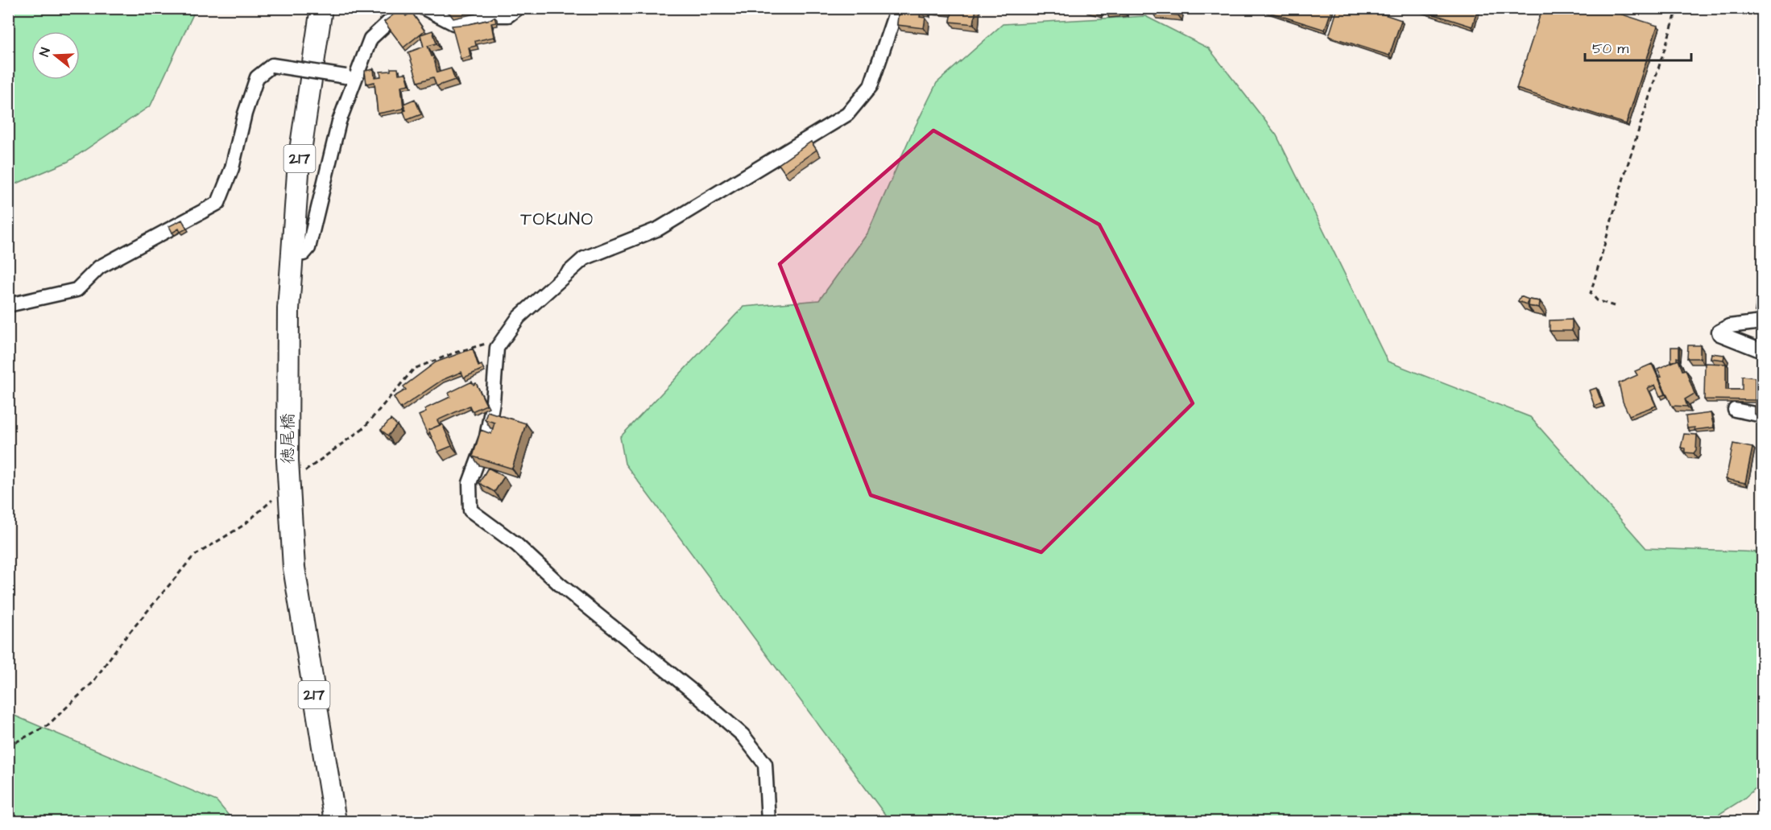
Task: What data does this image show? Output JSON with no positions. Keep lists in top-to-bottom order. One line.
{"streets":{"highway":["217","徳尾橋"]},"crossings":[["217","徳尾橋"]],"districts":["TOKUNO"],"scale_bar":"50 m","north":"left"}
